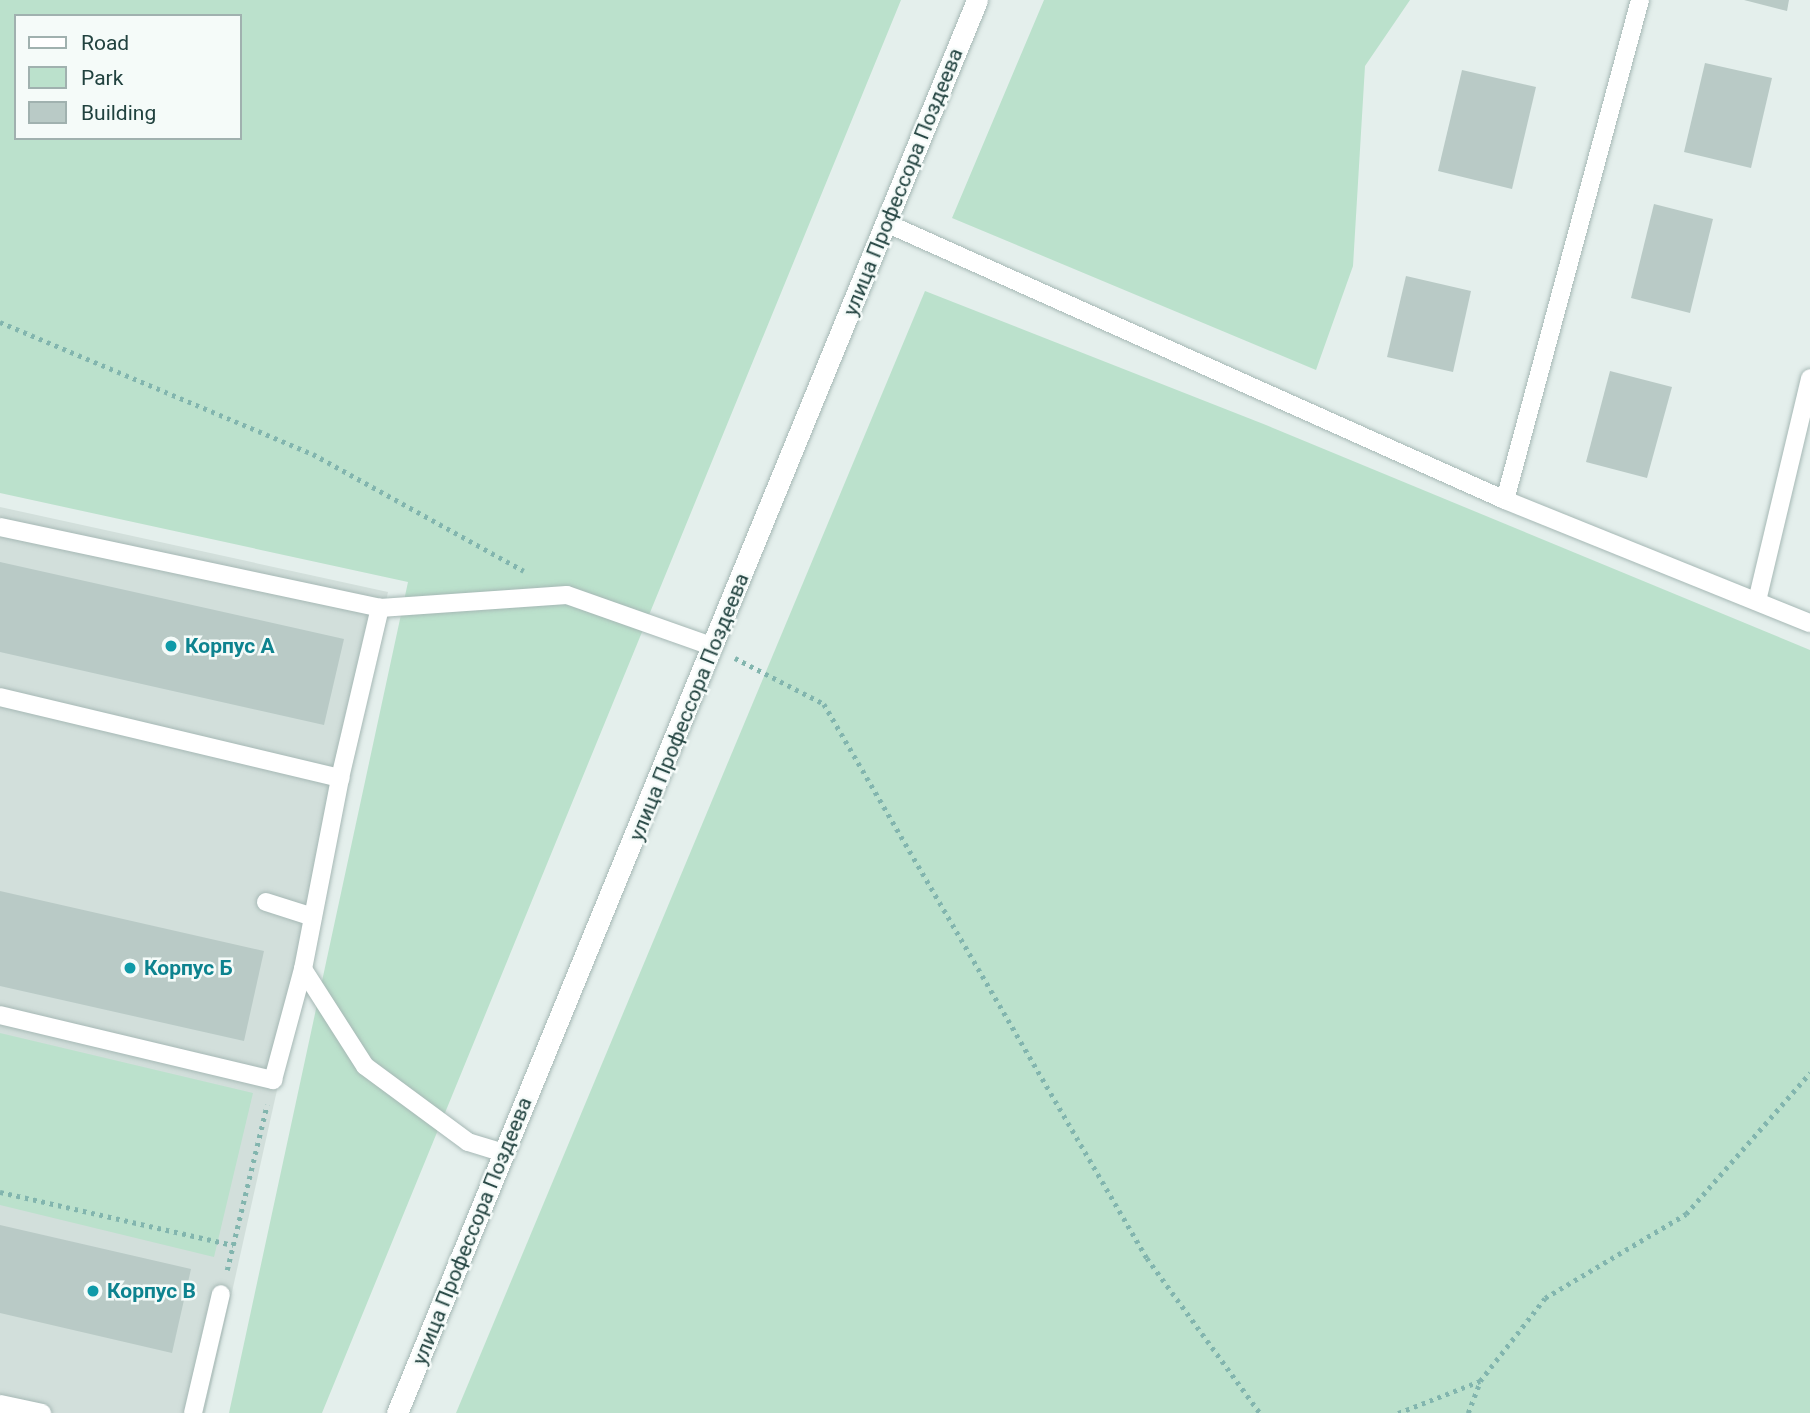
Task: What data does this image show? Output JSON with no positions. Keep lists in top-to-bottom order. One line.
{"streets":{"street":["улица Профессора Поздеева"]},"places":["Корпус А","Корпус Б","Корпус В"],"legend":["Road","Park","Building"]}
